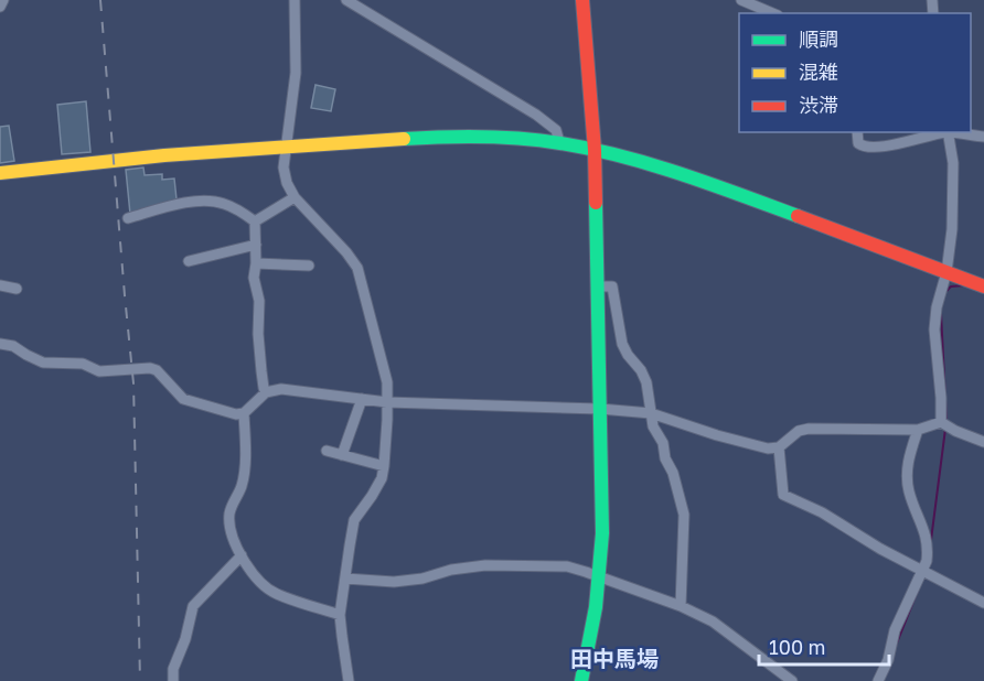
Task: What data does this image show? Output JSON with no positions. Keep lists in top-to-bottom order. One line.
{"districts":["田中馬場"],"legend":["順調","混雑","渋滞"],"scale_bar":"100 m"}
